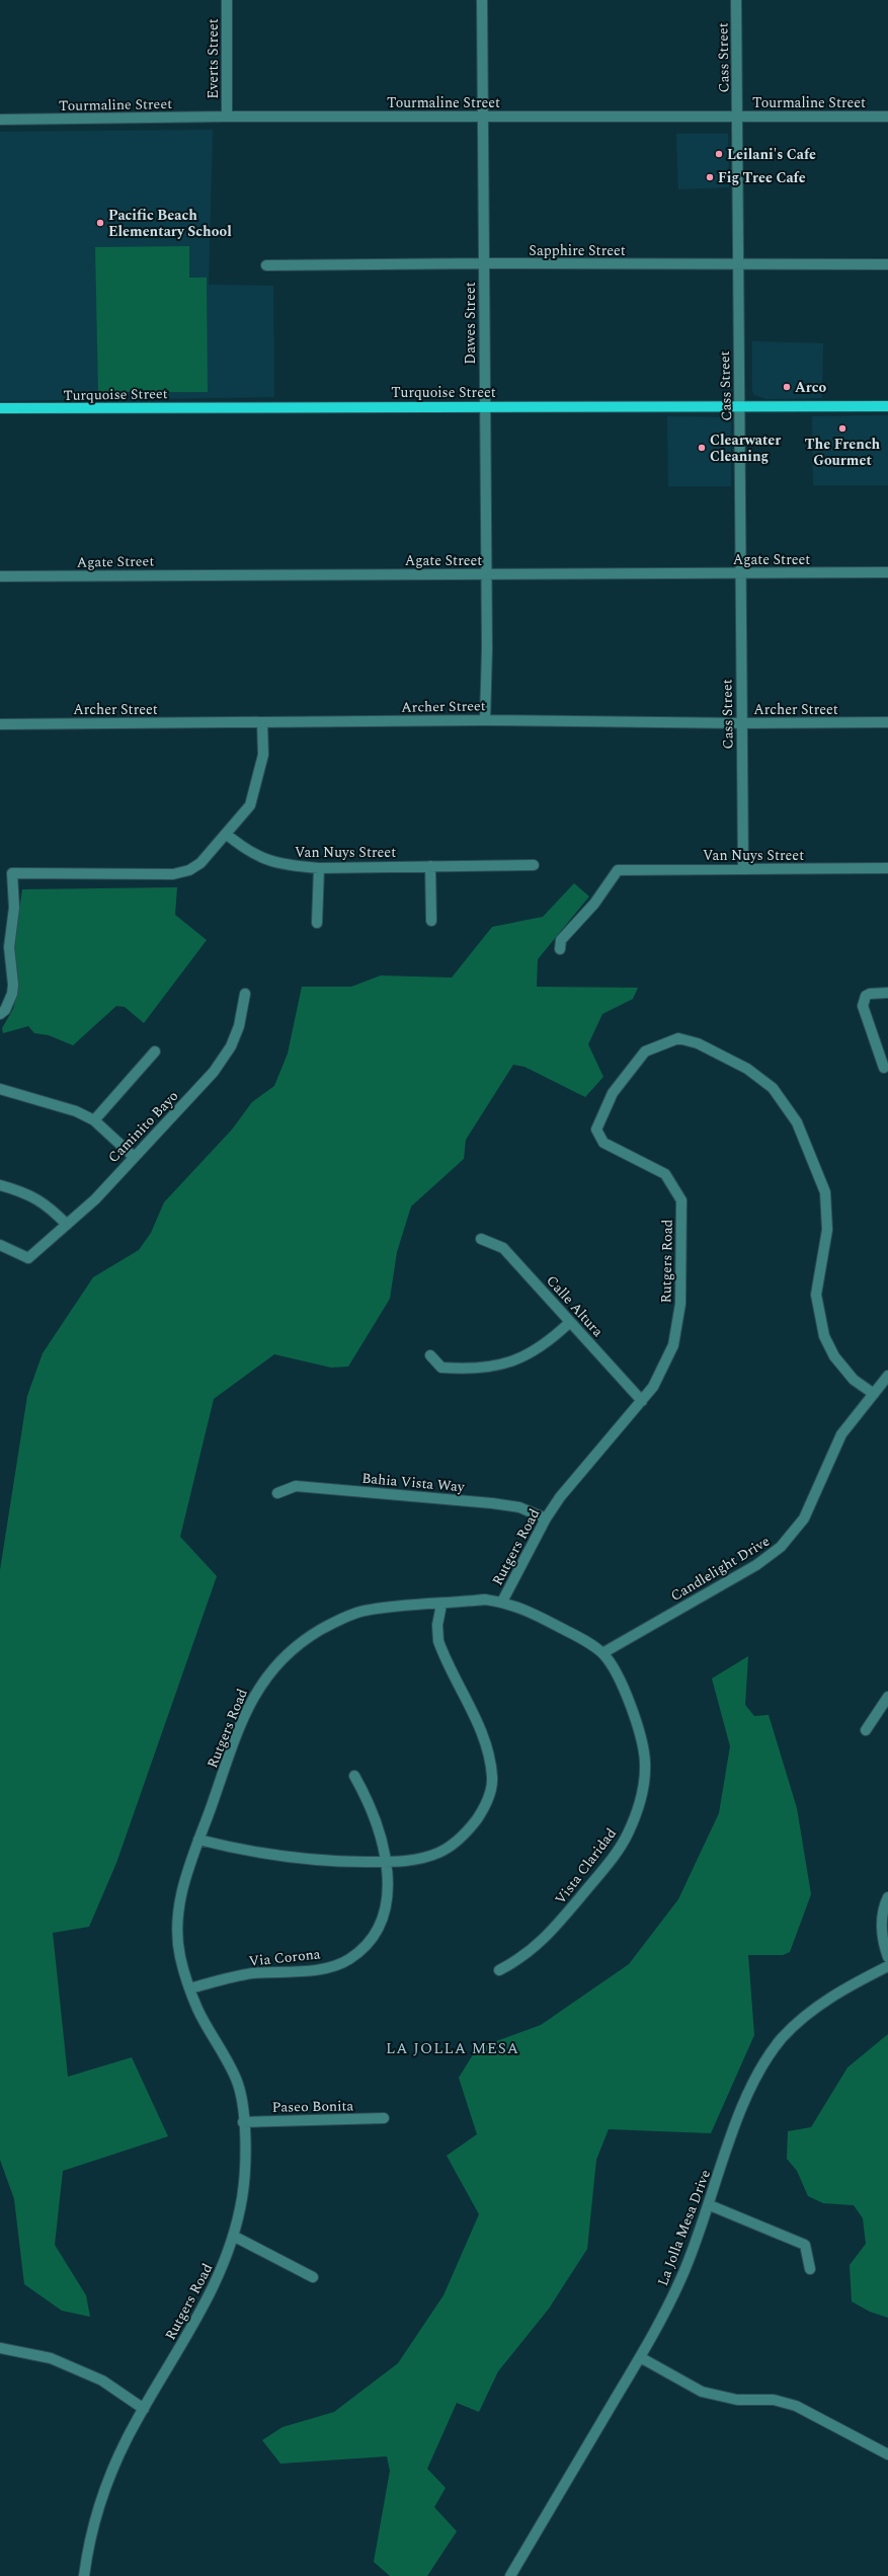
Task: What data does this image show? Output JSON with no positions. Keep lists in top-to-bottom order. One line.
{"streets":{"main road":["Turquoise Street"],"street":["Cass Street","Everts Street","Tourmaline Street","Sapphire Street","Dawes Street","Agate Street","Archer Street","Van Nuys Street","Caminito Bayo","Rutgers Road","Calle Altura","Bahia Vista Way","Candlelight Drive","Vista Claridad","Via Corona","Paseo Bonita","La Jolla Mesa Drive"]},"crossings":[["Cass Street","Tourmaline Street"],["Cass Street","Sapphire Street"],["Cass Street","Turquoise Street"],["Cass Street","Agate Street"],["Cass Street","Archer Street"],["Cass Street","Van Nuys Street"],["Everts Street","Tourmaline Street"],["Tourmaline Street","Dawes Street"],["Sapphire Street","Dawes Street"],["Dawes Street","Turquoise Street"],["Dawes Street","Agate Street"],["Dawes Street","Archer Street"],["Rutgers Road","Calle Altura"],["Rutgers Road","Bahia Vista Way"],["Rutgers Road","Candlelight Drive"],["Rutgers Road","Vista Claridad"],["Rutgers Road","Via Corona"],["Rutgers Road","Paseo Bonita"],["Candlelight Drive","Vista Claridad"]],"districts":["LA JOLLA MESA"],"places":["Leilani's Cafe","Fig Tree Cafe","Pacific Beach Elementary School","Arco","The French Gourmet","Clearwater Cleaning"]}
